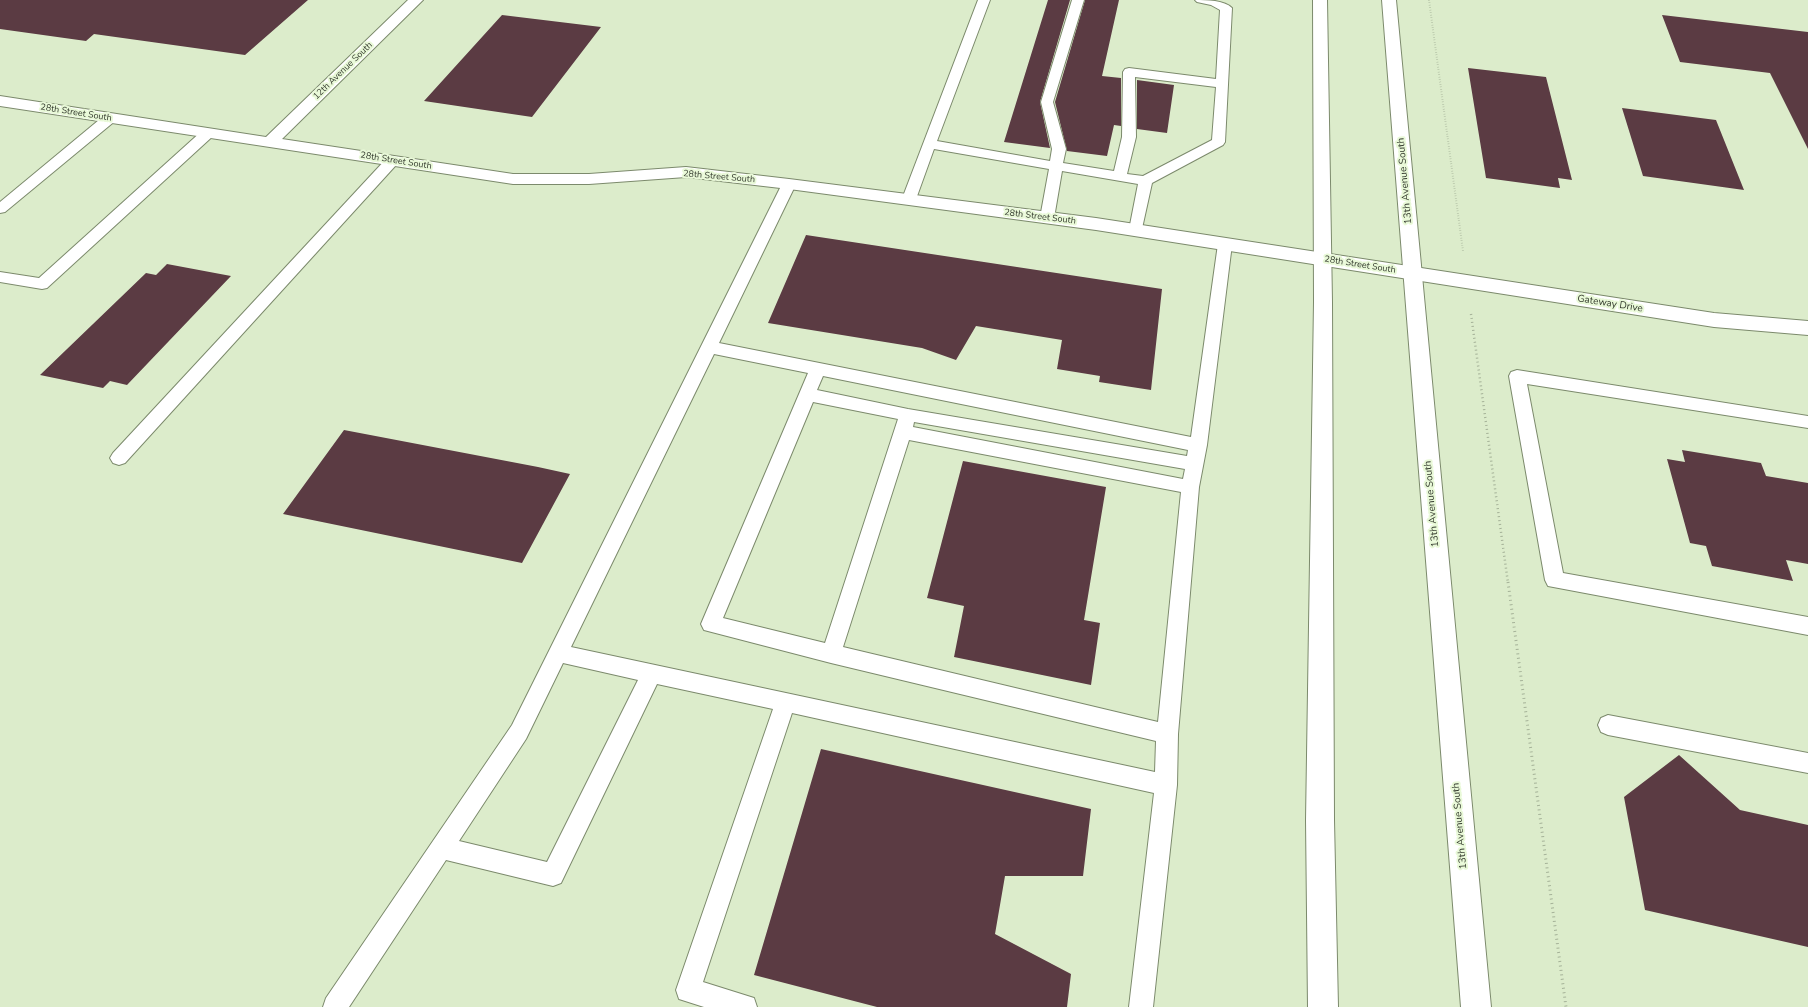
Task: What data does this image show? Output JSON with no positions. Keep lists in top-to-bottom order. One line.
{"streets":{"main road":["12th Avenue South","28th Street South","13th Avenue South","Gateway Drive"]},"crossings":[["12th Avenue South","28th Street South"],["28th Street South","13th Avenue South"],["28th Street South","Gateway Drive"],["13th Avenue South","Gateway Drive"]]}
